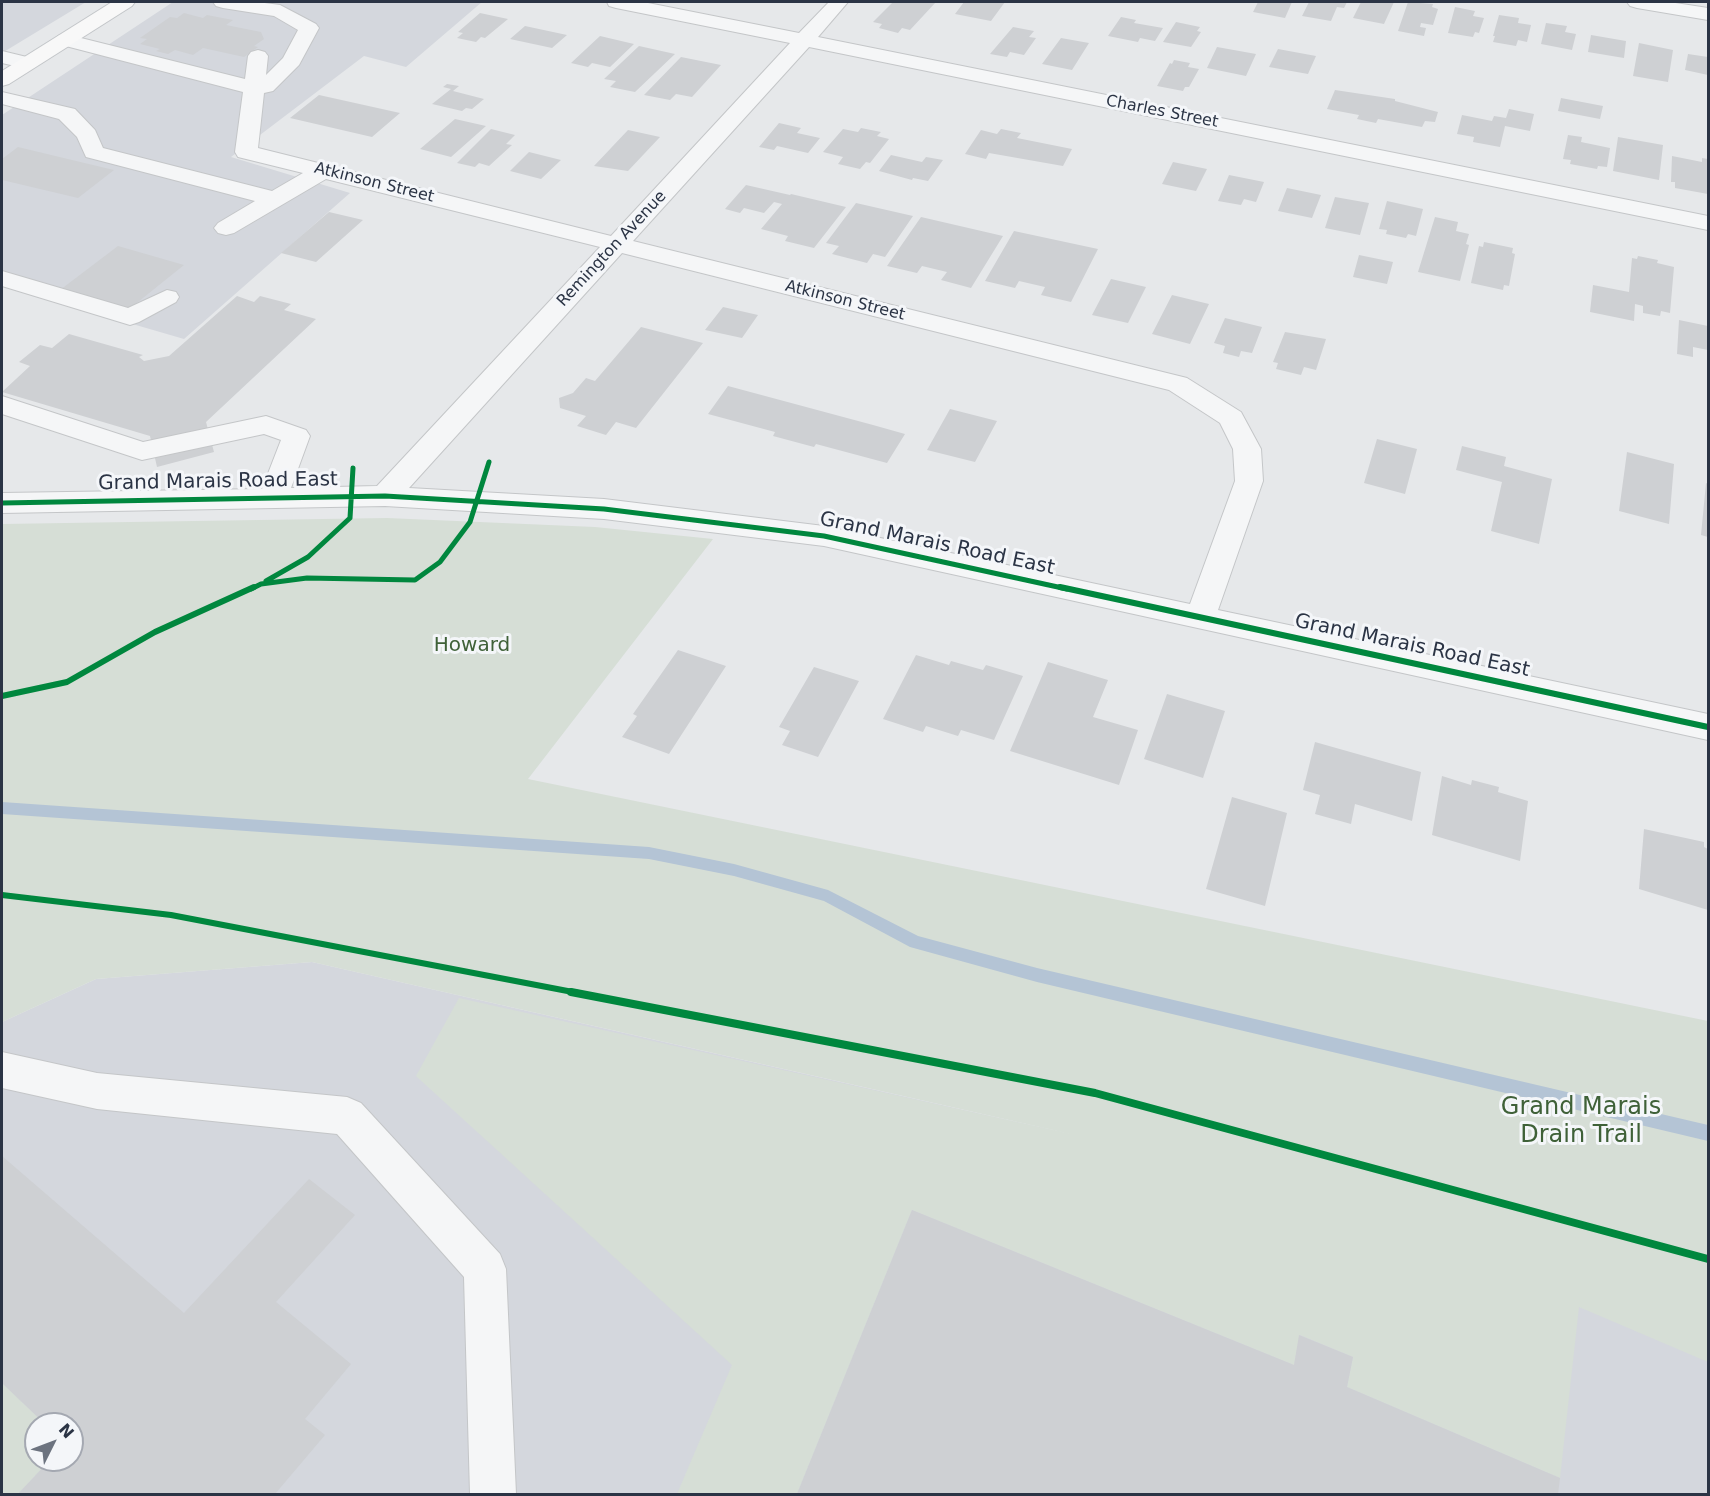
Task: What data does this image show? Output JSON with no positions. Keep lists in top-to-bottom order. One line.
{"streets":{"street":["Charles Street","Atkinson Street","Remington Avenue","Grand Marais Road East"]},"crossings":[["Charles Street","Remington Avenue"],["Atkinson Street","Remington Avenue"],["Atkinson Street","Grand Marais Road East"],["Remington Avenue","Grand Marais Road East"]],"parks":["Howard","Grand Marais Drain Trail"],"north":"top right"}
